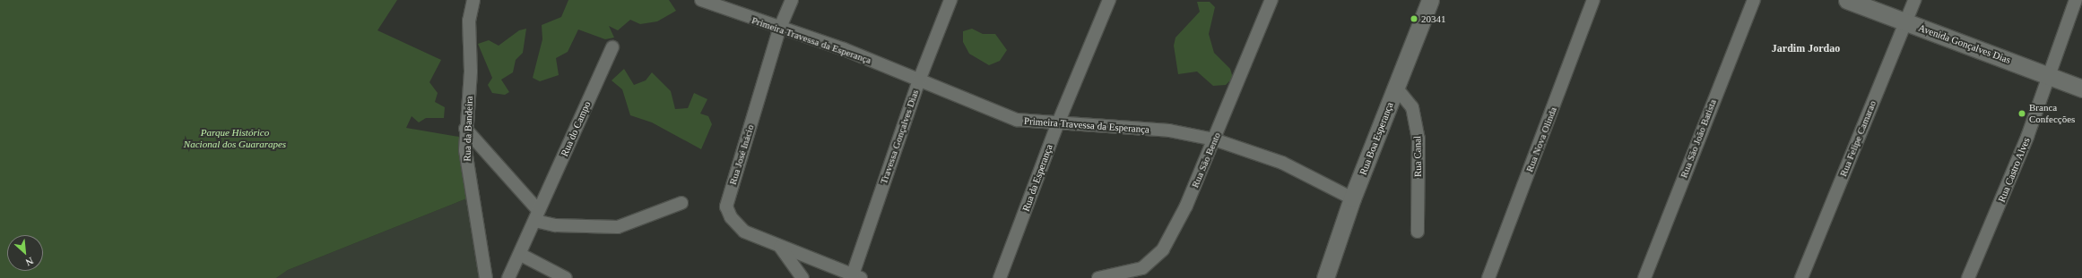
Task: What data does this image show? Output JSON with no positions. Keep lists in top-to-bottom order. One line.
{"streets":{"street":["Primeira Travessa da Esperança","Avenida Gonçalves Dias","Rua da Bandeira","Rua do Campo","Travessa Gonçalves Dias","Rua Boa Esperança","Rua São João Batista","Rua Felipe Camarao","Rua Nova Olinda","Rua José Inácio","Rua Canal","Rua São Bento","Rua Castro Alves","Rua da Esperança"]},"crossings":[["Primeira Travessa da Esperança","Travessa Gonçalves Dias"],["Primeira Travessa da Esperança","Rua Boa Esperança"],["Primeira Travessa da Esperança","Rua José Inácio"],["Primeira Travessa da Esperança","Rua São Bento"],["Primeira Travessa da Esperança","Rua da Esperança"],["Avenida Gonçalves Dias","Rua Felipe Camarao"],["Avenida Gonçalves Dias","Rua Castro Alves"],["Rua Boa Esperança","Rua Canal"]],"districts":["Jardim Jordao"],"parks":["Parque Histórico Nacional dos Guararapes"],"places":["20341","Branca Confecções"],"north":"bottom right"}
